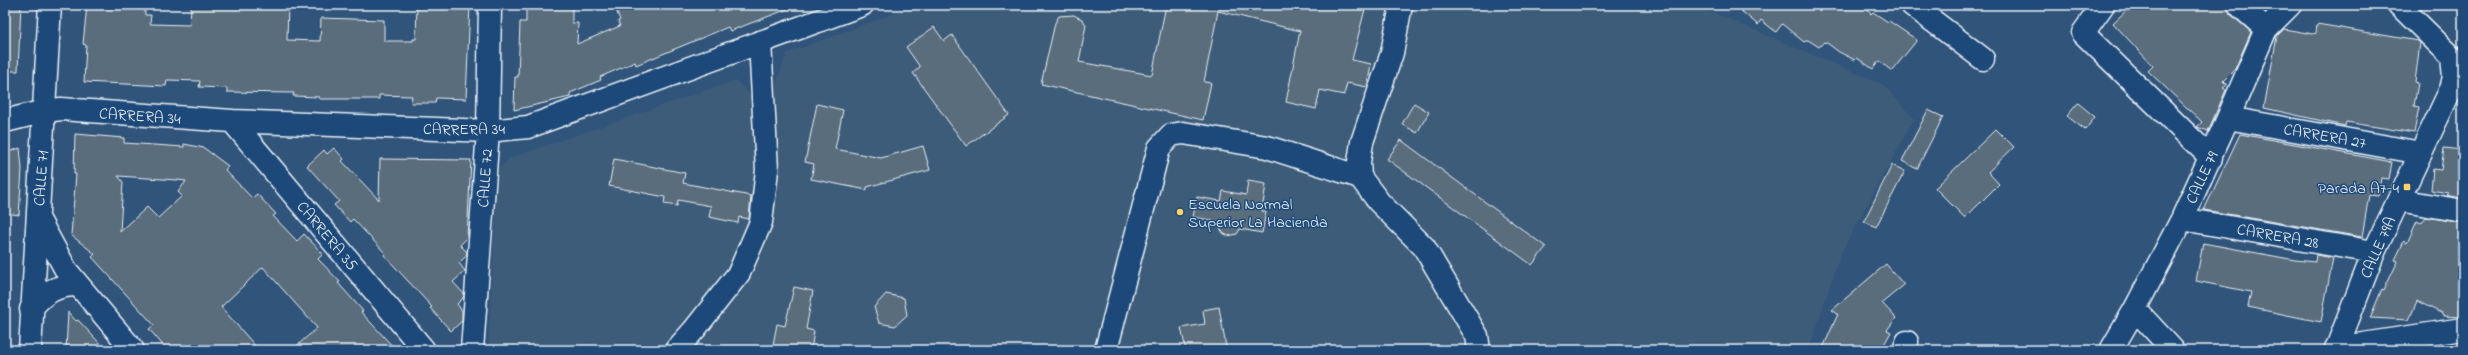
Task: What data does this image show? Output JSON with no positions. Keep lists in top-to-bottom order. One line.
{"streets":{"street":["CARRERA 34","CARRERA 27","CALLE 79","CALLE 71","CALLE 72","CARRERA 35","CARRERA 28","CALLE 79A"]},"crossings":[["CARRERA 34","CALLE 71"],["CARRERA 34","CALLE 72"],["CARRERA 34","CARRERA 35"],["CARRERA 27","CALLE 79"],["CARRERA 27","CALLE 79A"],["CALLE 79","CARRERA 28"],["CARRERA 28","CALLE 79A"]],"places":{"transit":["Parada A7-4"],"other":["Escuela Normal Superior La Hacienda"]}}
